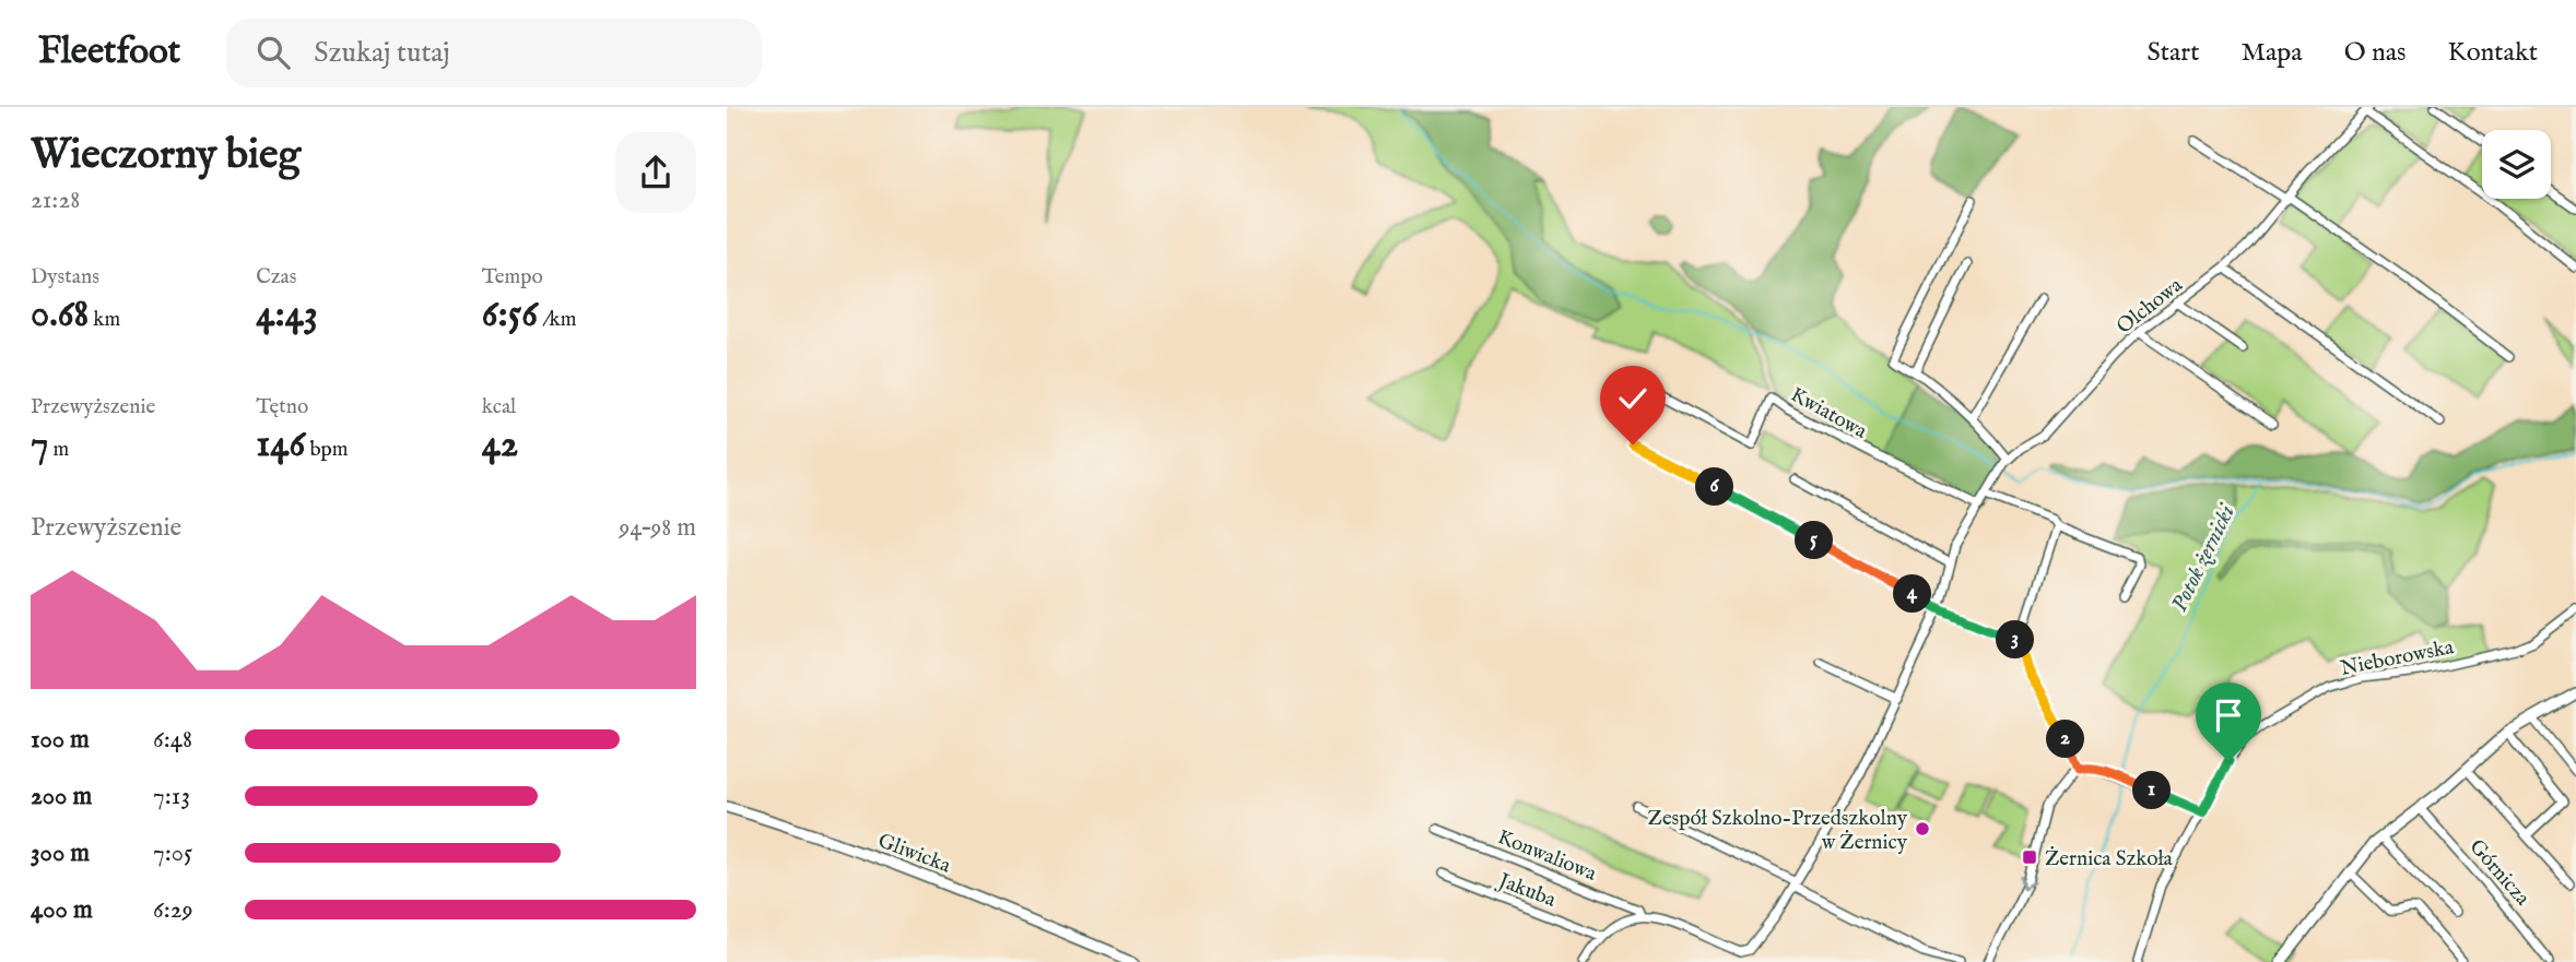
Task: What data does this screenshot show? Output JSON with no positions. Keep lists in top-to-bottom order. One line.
{"streets":{"street":["Olchowa","Kwiatowa","Nieborowska","Gliwicka","Konwaliowa","Górnicza","Jakuba"]},"crossings":[["Olchowa","Kwiatowa"],["Olchowa","Konwaliowa"]],"water":["Potok żernicki"],"places":{"other":["Zespół Szkolno-Przedszkolny w Żernicy"],"transit":["Żernica Szkoła"]},"page":{"header":"Fleetfoot","search":"Szukaj tutaj","nav":["Start","Mapa","O nas","Kontakt"],"heading":["Wieczorny bieg","21:28"],"stats":[["Dystans","0.68 km"],["Czas","4:43"],["Tempo","6:56 /km"],["Przewyższenie","7 m"],["Tętno","146 bpm"],["kcal","42"]],"pins":["6","5","4","3","2","1"],"chart":["Przewyższenie","94–98 m"],"list":[{"name":"100 m","note":"6:48"},{"name":"200 m","note":"7:13"},{"name":"300 m","note":"7:05"},{"name":"400 m","note":"6:29"}]}}
